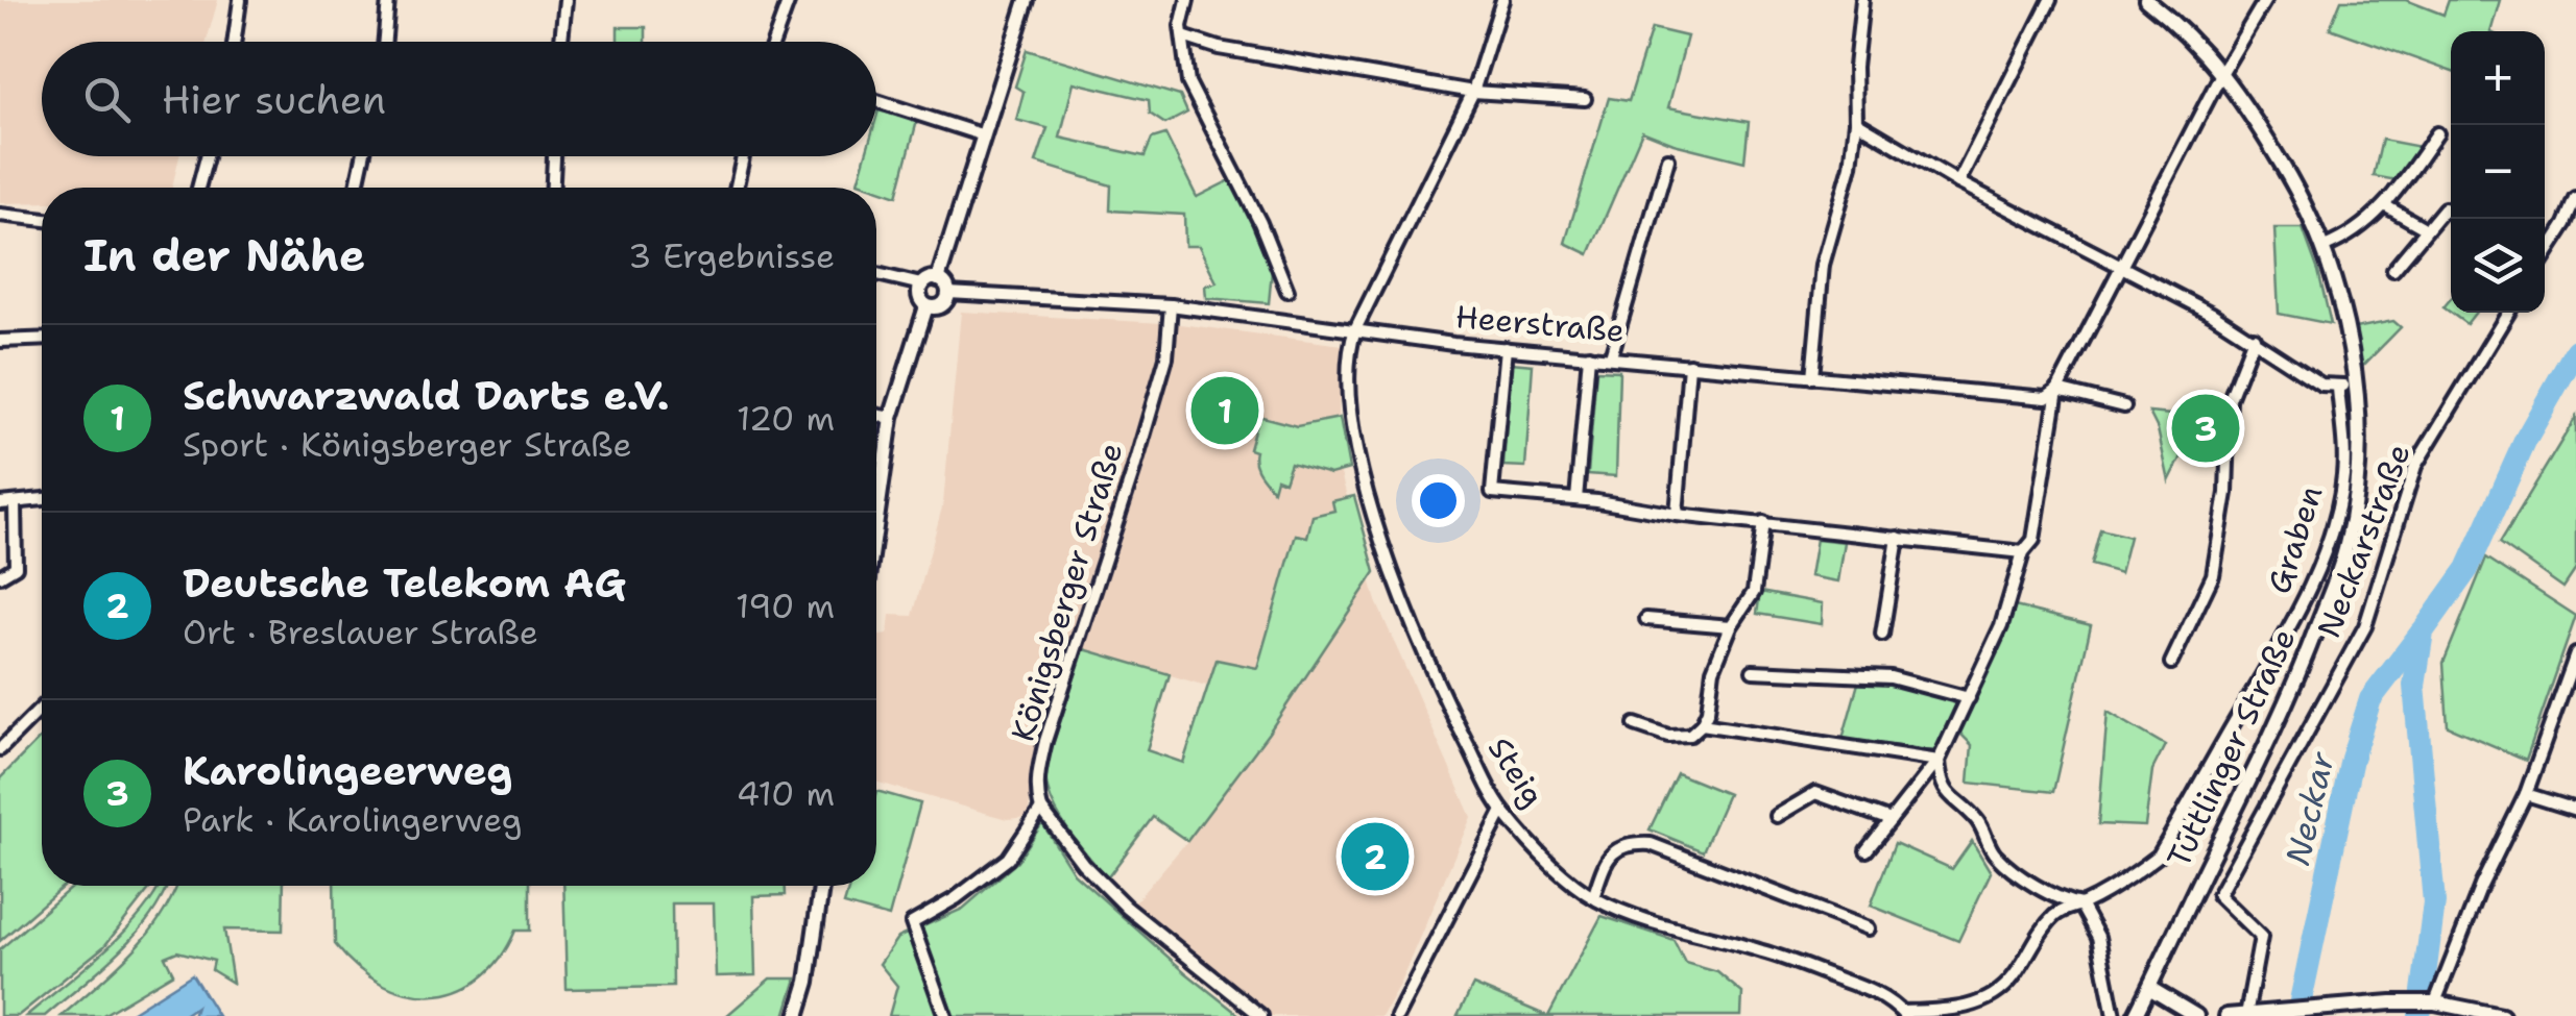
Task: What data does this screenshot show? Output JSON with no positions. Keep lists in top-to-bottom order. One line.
{"streets":{"street":["Heerstraße","Graben","Neckarstraße","Königsberger Straße","Tuttlinger Straße","Steig"]},"crossings":[["Heerstraße","Königsberger Straße"],["Heerstraße","Steig"],["Graben","Steig"]],"water":["Neckar"],"page":{"map_buttons":["+","−"],"search":"Hier suchen","heading":["In der Nähe","3 Ergebnisse"],"list":[{"mark":"1","name":"Schwarzwald Darts e.V.","note":"Sport · Königsberger Straße","value":"120 m"},{"mark":"2","name":"Deutsche Telekom AG","note":"Ort · Breslauer Straße","value":"190 m"},{"mark":"3","name":"Karolingeerweg","note":"Park · Karolingerweg","value":"410 m"}],"pins":["1","3","2"]}}
